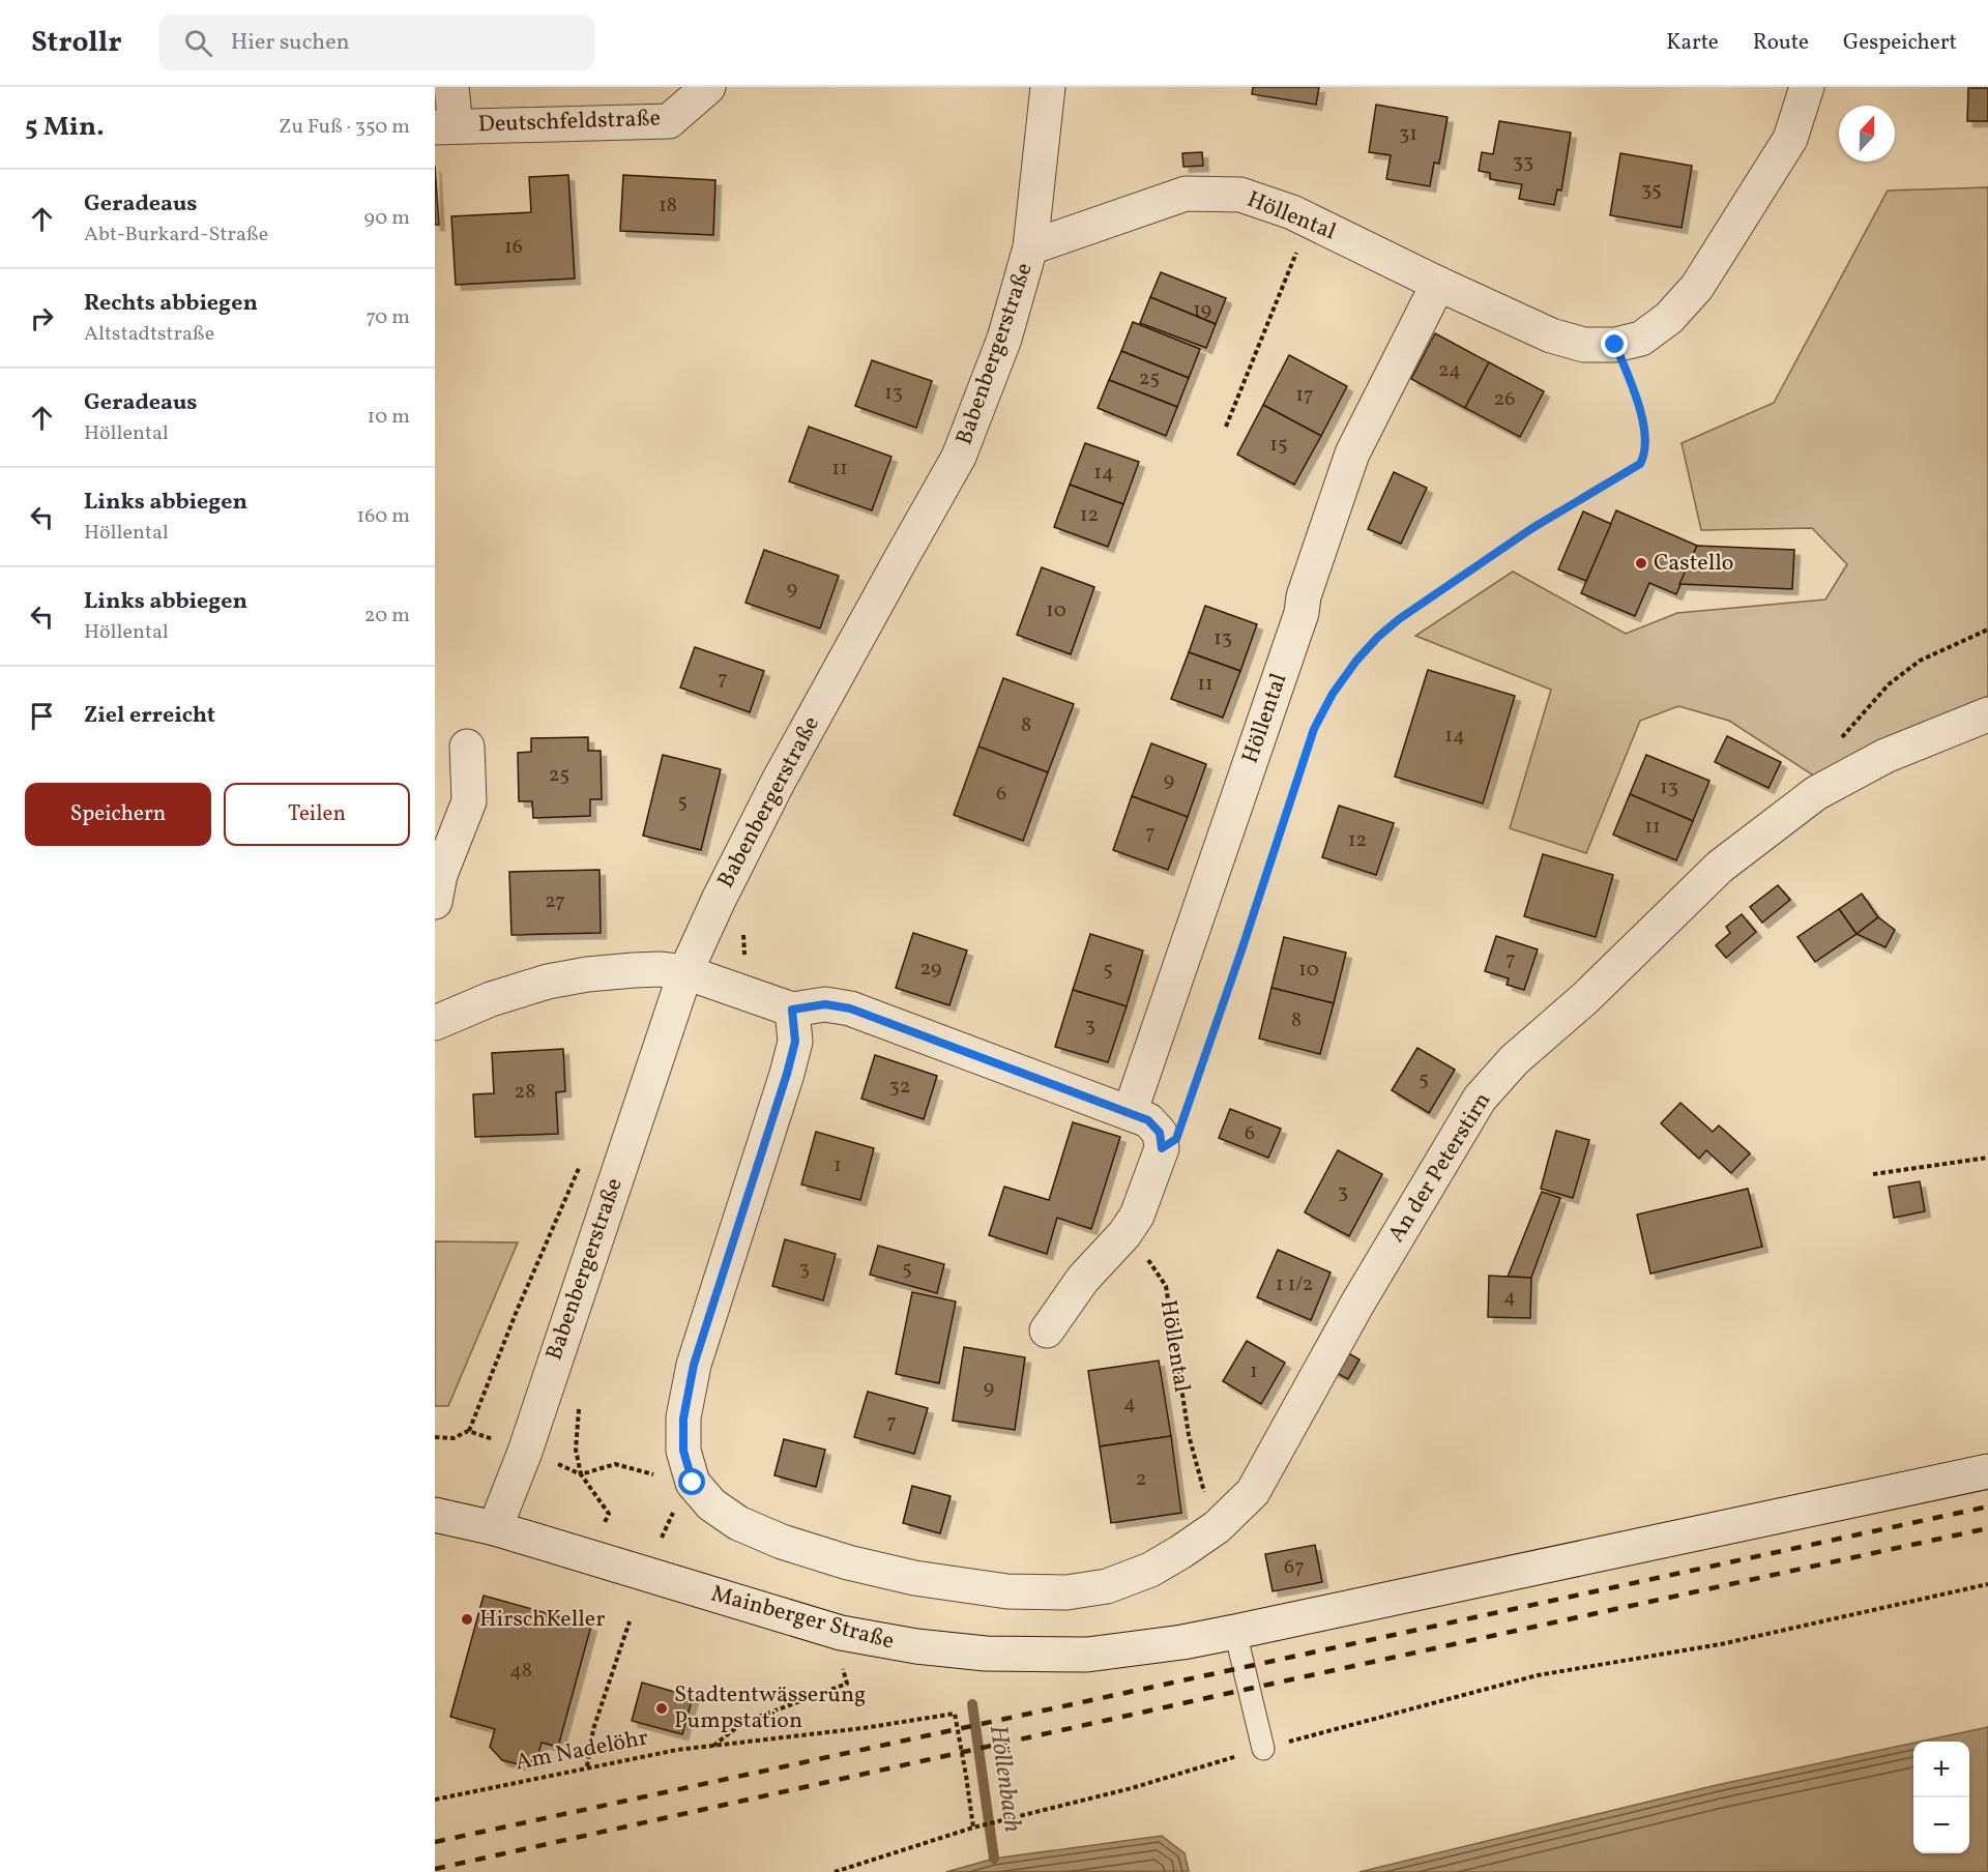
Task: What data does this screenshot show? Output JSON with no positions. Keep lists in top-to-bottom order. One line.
{"streets":{"street":["Deutschfeldstraße","Höllental","Babenbergerstraße","An der Peterstirn","Mainberger Straße"],"path":["Am Nadelöhr"]},"crossings":[["Höllental","Babenbergerstraße"],["Babenbergerstraße","Mainberger Straße"]],"water":["Höllenbach"],"places":["Castello","HirschKeller","Stadtentwässerung Pumpstation"],"house_numbers":["31","33","35","18","16","19","24","25","13","17","26","15","11","14","12","9","10","13","7","11","8","14","25","9","13","6","5","11","7","12","27","7","29","5","10","8","3","5","32","28","6","1","3","3","5","1 1/2","4","1","9","4","7","2","67","48"],"north":"top","page":{"header":"Strollr","search":"Hier suchen","nav":["Karte","Route","Gespeichert"],"heading":["5 Min.","Zu Fuß · 350 m"],"list":[["Geradeaus","Abt-Burkard-Straße","90 m"],["Rechts abbiegen","Altstadtstraße","70 m"],["Geradeaus","Höllental","10 m"],["Links abbiegen","Höllental","160 m"],["Links abbiegen","Höllental","20 m"],"Ziel erreicht"],"buttons":["Speichern","Teilen"],"map_buttons":["+","−"]}}
